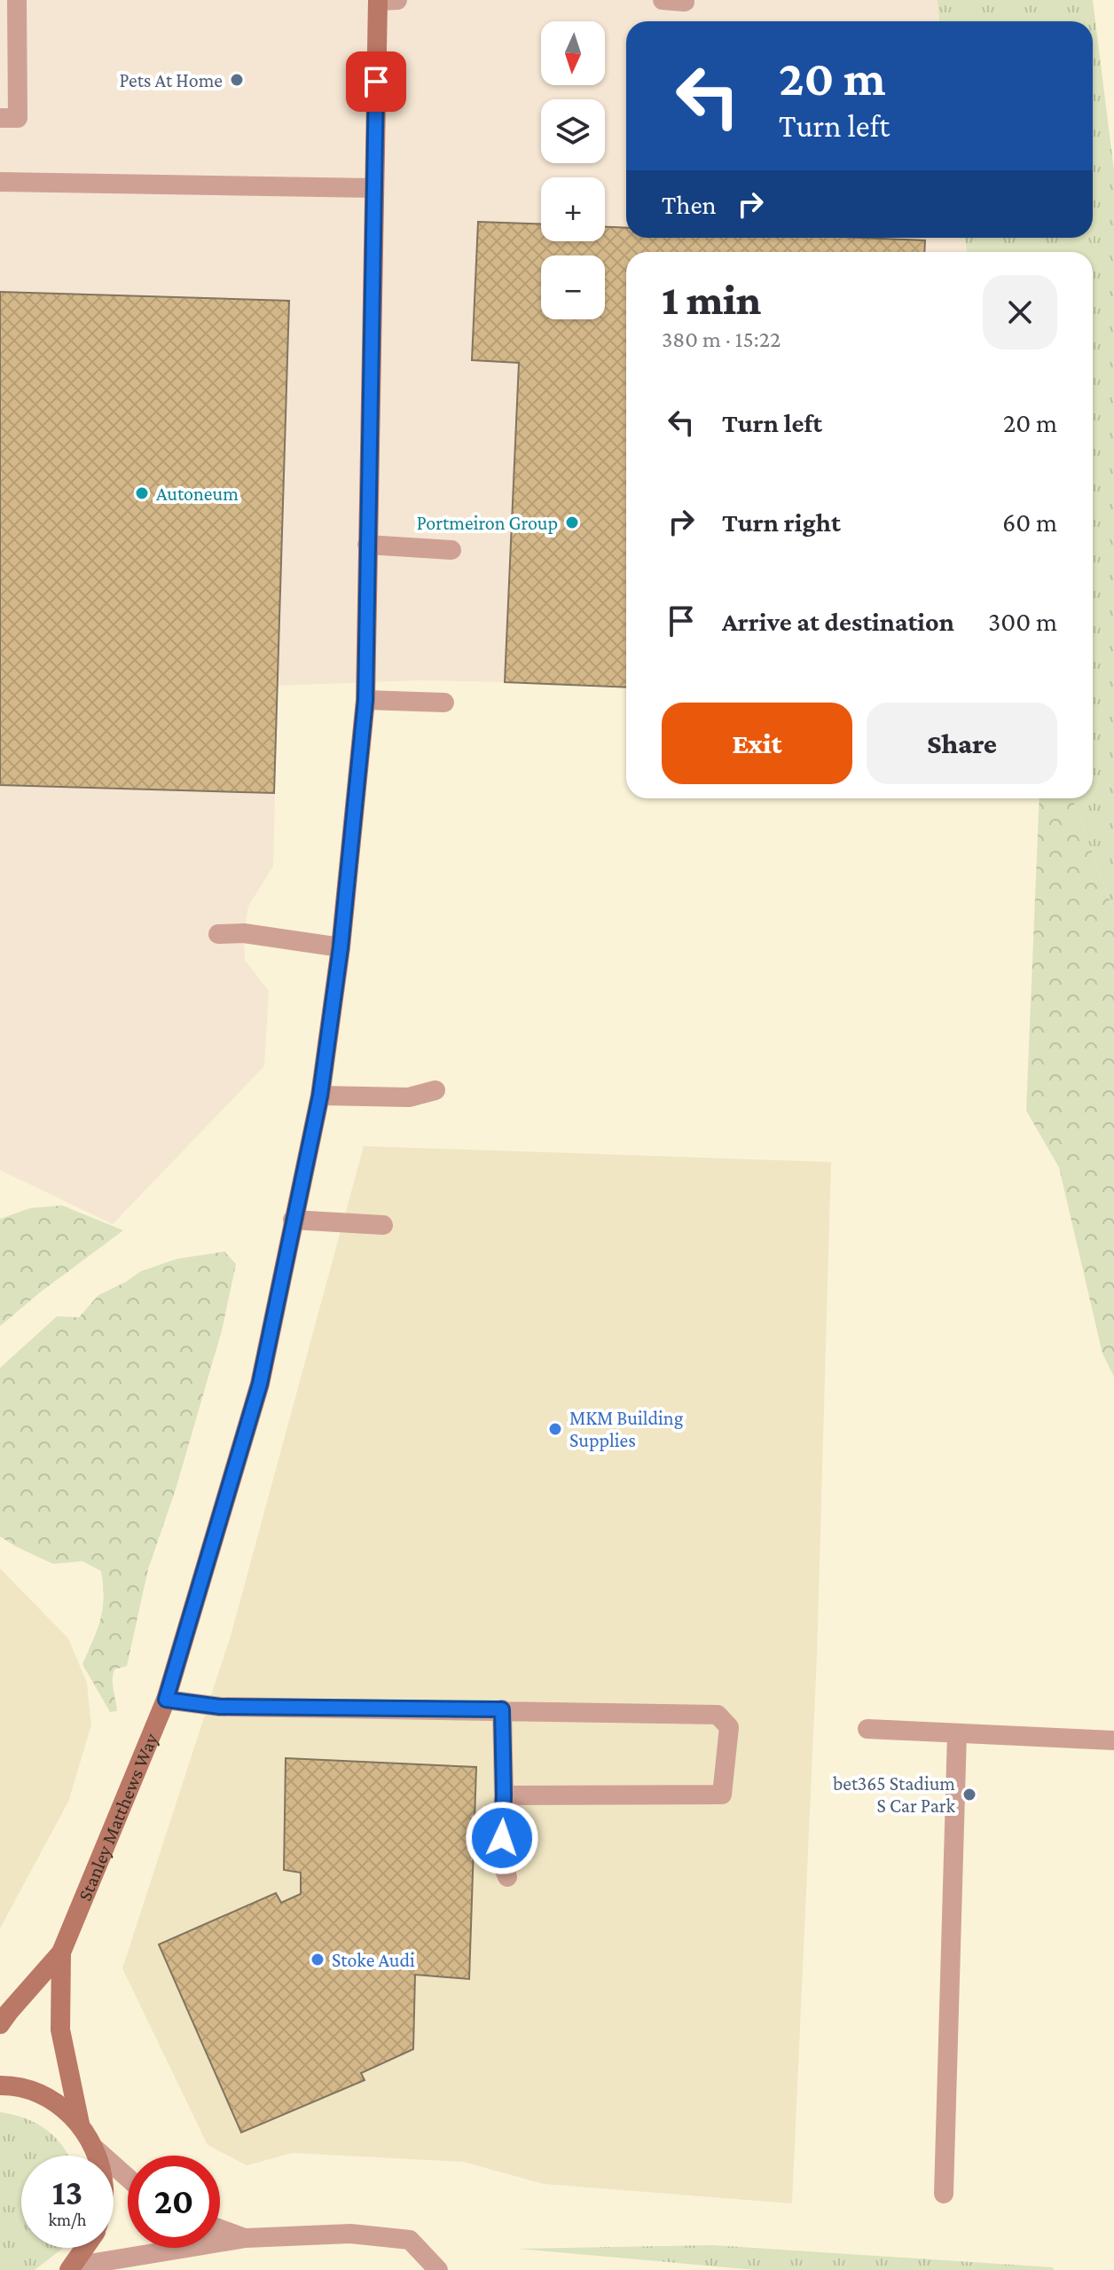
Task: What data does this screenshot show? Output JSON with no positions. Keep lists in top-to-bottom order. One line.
{"streets":{"main road":["Stanley Matthews Way"]},"places":["Pets At Home","Autoneum","Portmeiron Group","MKM Building Supplies","bet365 Stadium S Car Park","Stoke Audi"],"north":"bottom","page":{"map_buttons":["+","−"],"turn":["20 m","Turn left"],"then":"Then","heading":["1 min","380 m · 15:22"],"list":[{"name":"Turn left","value":"20 m"},{"name":"Turn right","value":"60 m"},{"name":"Arrive at destination","value":"300 m"}],"buttons":["Exit","Share"],"speed":"13 km/h","limit":"20"}}
